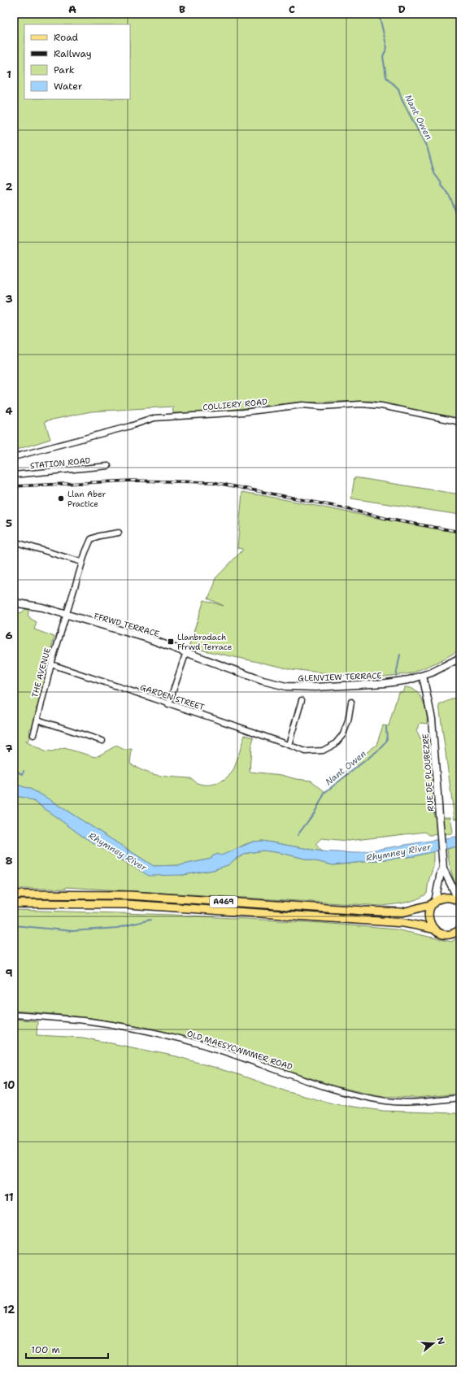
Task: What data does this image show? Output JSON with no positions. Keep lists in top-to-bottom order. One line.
{"streets":{"main road":["A469"],"street":["COLLIERY ROAD","STATION ROAD","FFRWD TERRACE","THE AVENUE","GLENVIEW TERRACE","GARDEN STREET","RUE DE PLOUBEZRE","OLD MAESYCWMMER ROAD"]},"crossings":[["FFRWD TERRACE","THE AVENUE"],["FFRWD TERRACE","GLENVIEW TERRACE"],["THE AVENUE","GARDEN STREET"],["GLENVIEW TERRACE","RUE DE PLOUBEZRE"],["RUE DE PLOUBEZRE","A469"]],"water":["Nant Owen","Rhymney River"],"places":{"other":["Llan Aber Practice"],"transit":["Llanbradach Ffrwd Terrace"]},"legend":["Road","Railway","Park","Water"],"scale_bar":"100 m","north":"right","grid":{"columns":["A","B","C","D"],"rows":["1","2","3","4","5","6","7","8","9","10","11","12"]}}
